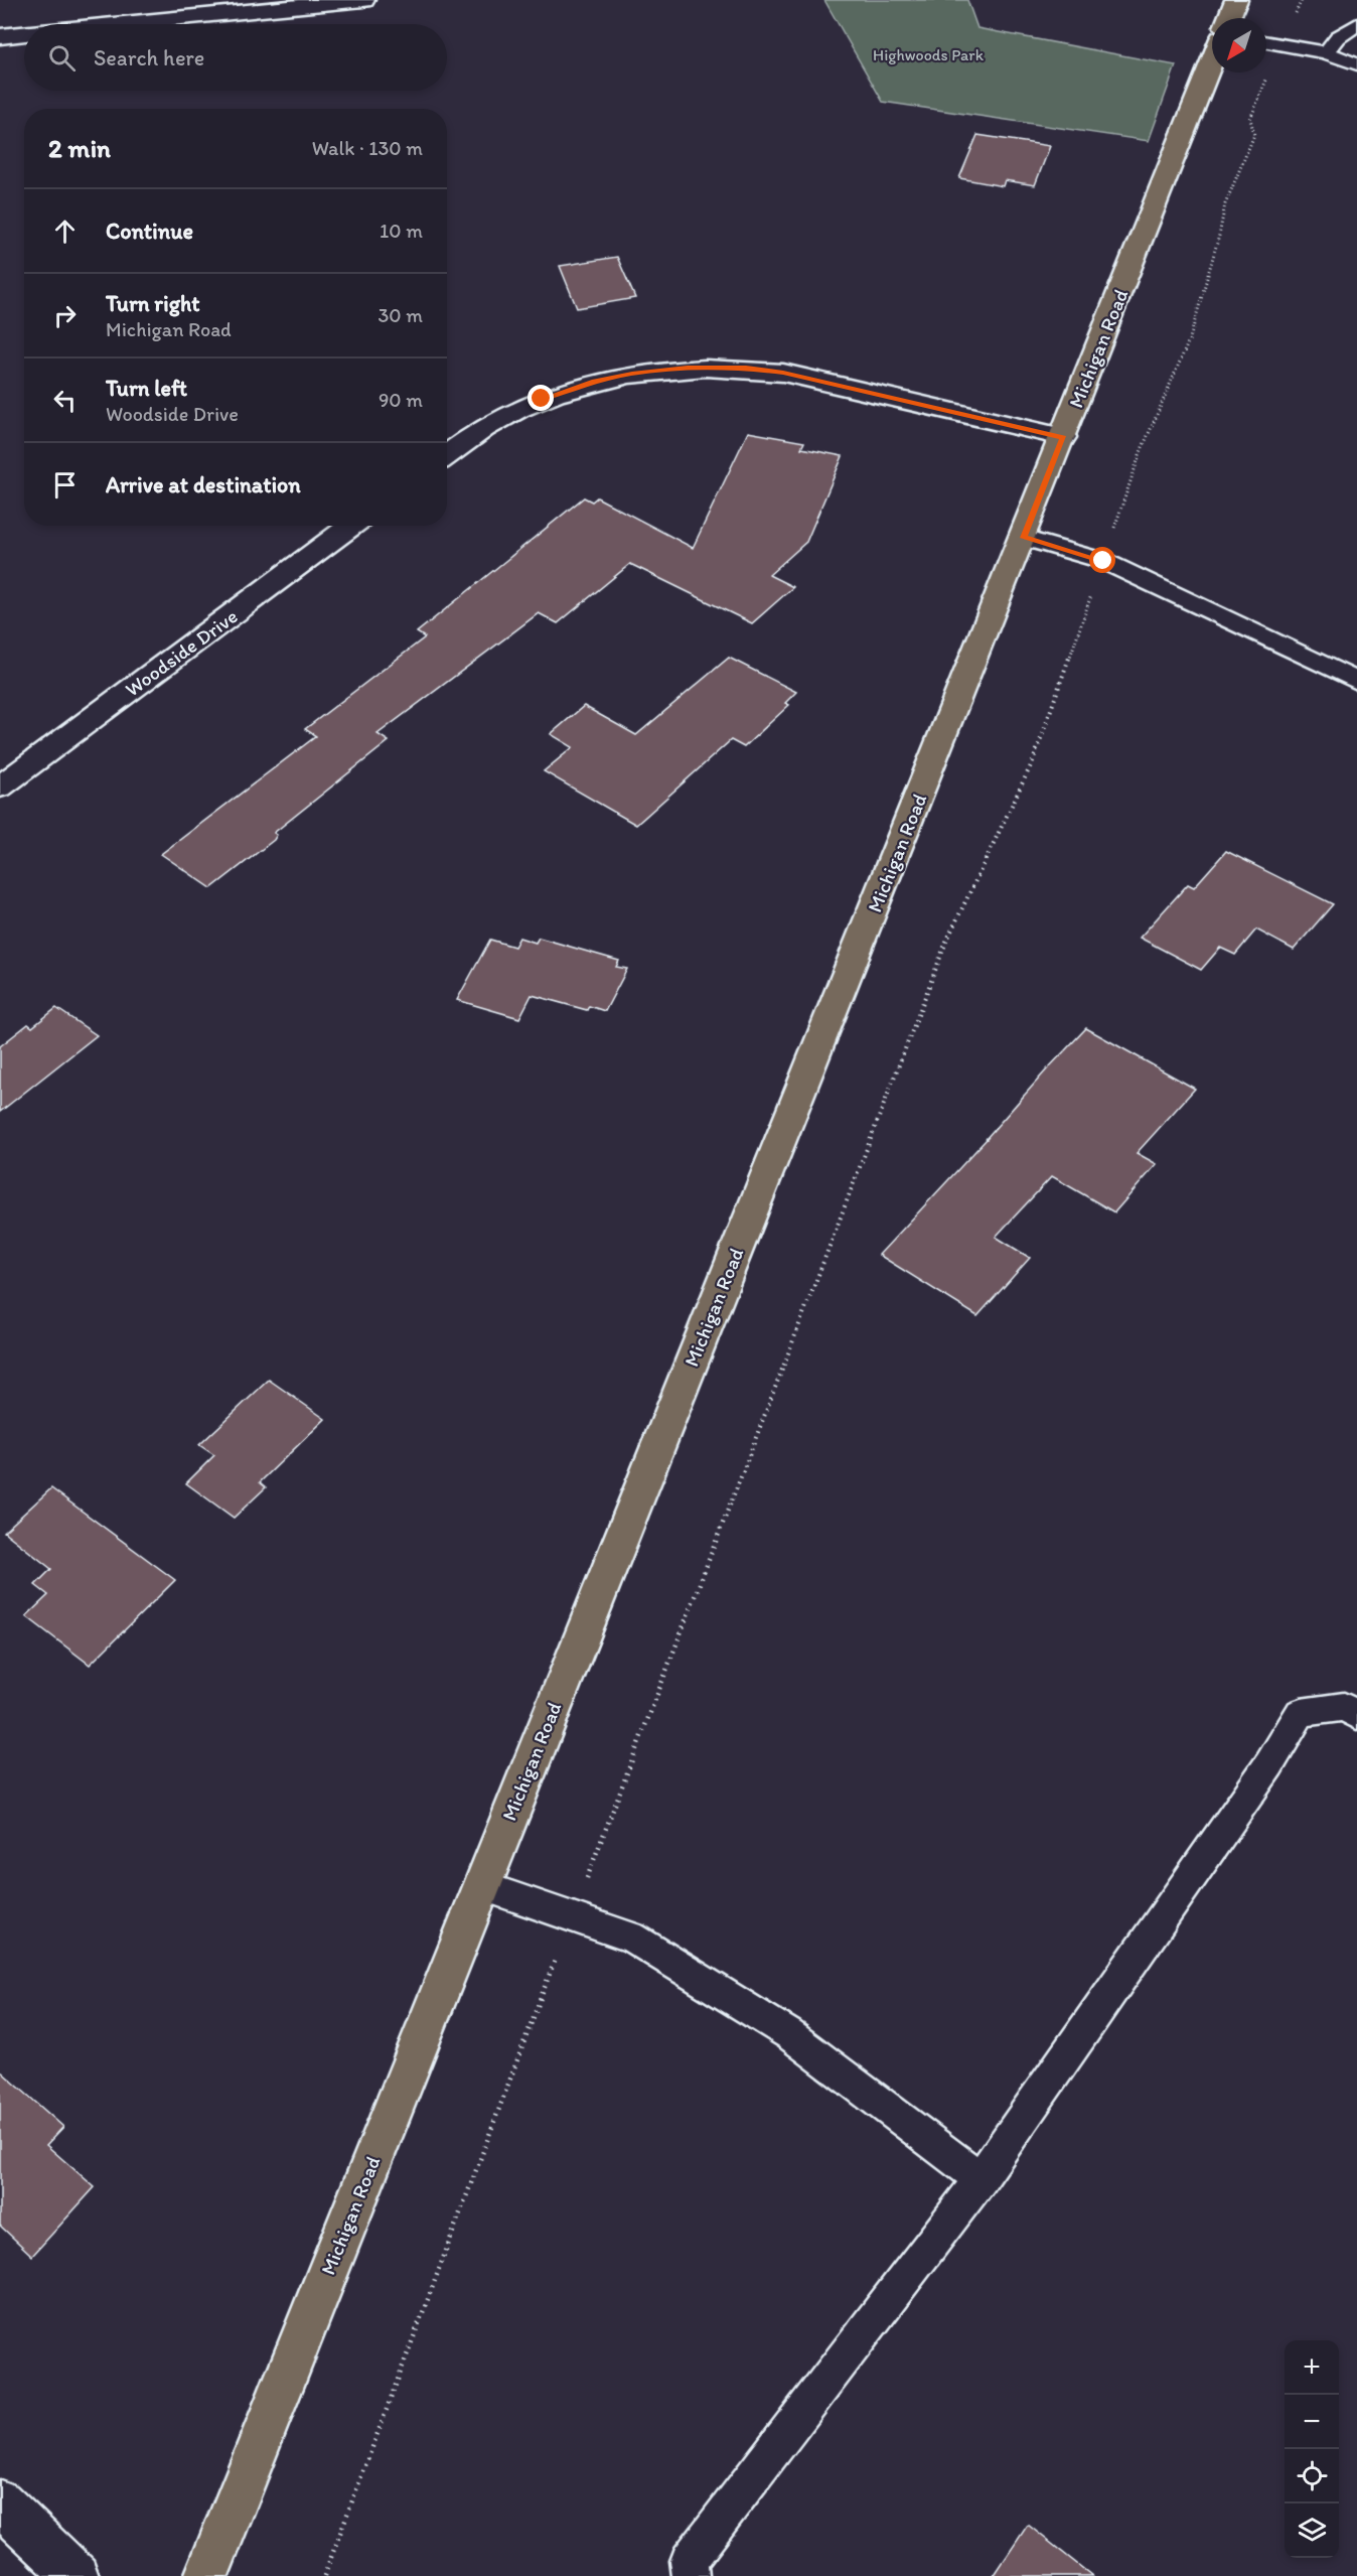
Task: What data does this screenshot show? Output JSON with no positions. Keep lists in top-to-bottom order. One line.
{"streets":{"main road":["Michigan Road"],"street":["Woodside Drive"]},"parks":["Highwoods Park"],"north":"bottom left","page":{"search":"Search here","heading":["2 min","Walk · 130 m"],"list":[["Continue","10 m"],["Turn right","Michigan Road","30 m"],["Turn left","Woodside Drive","90 m"],"Arrive at destination"],"map_buttons":["+","−"]}}
